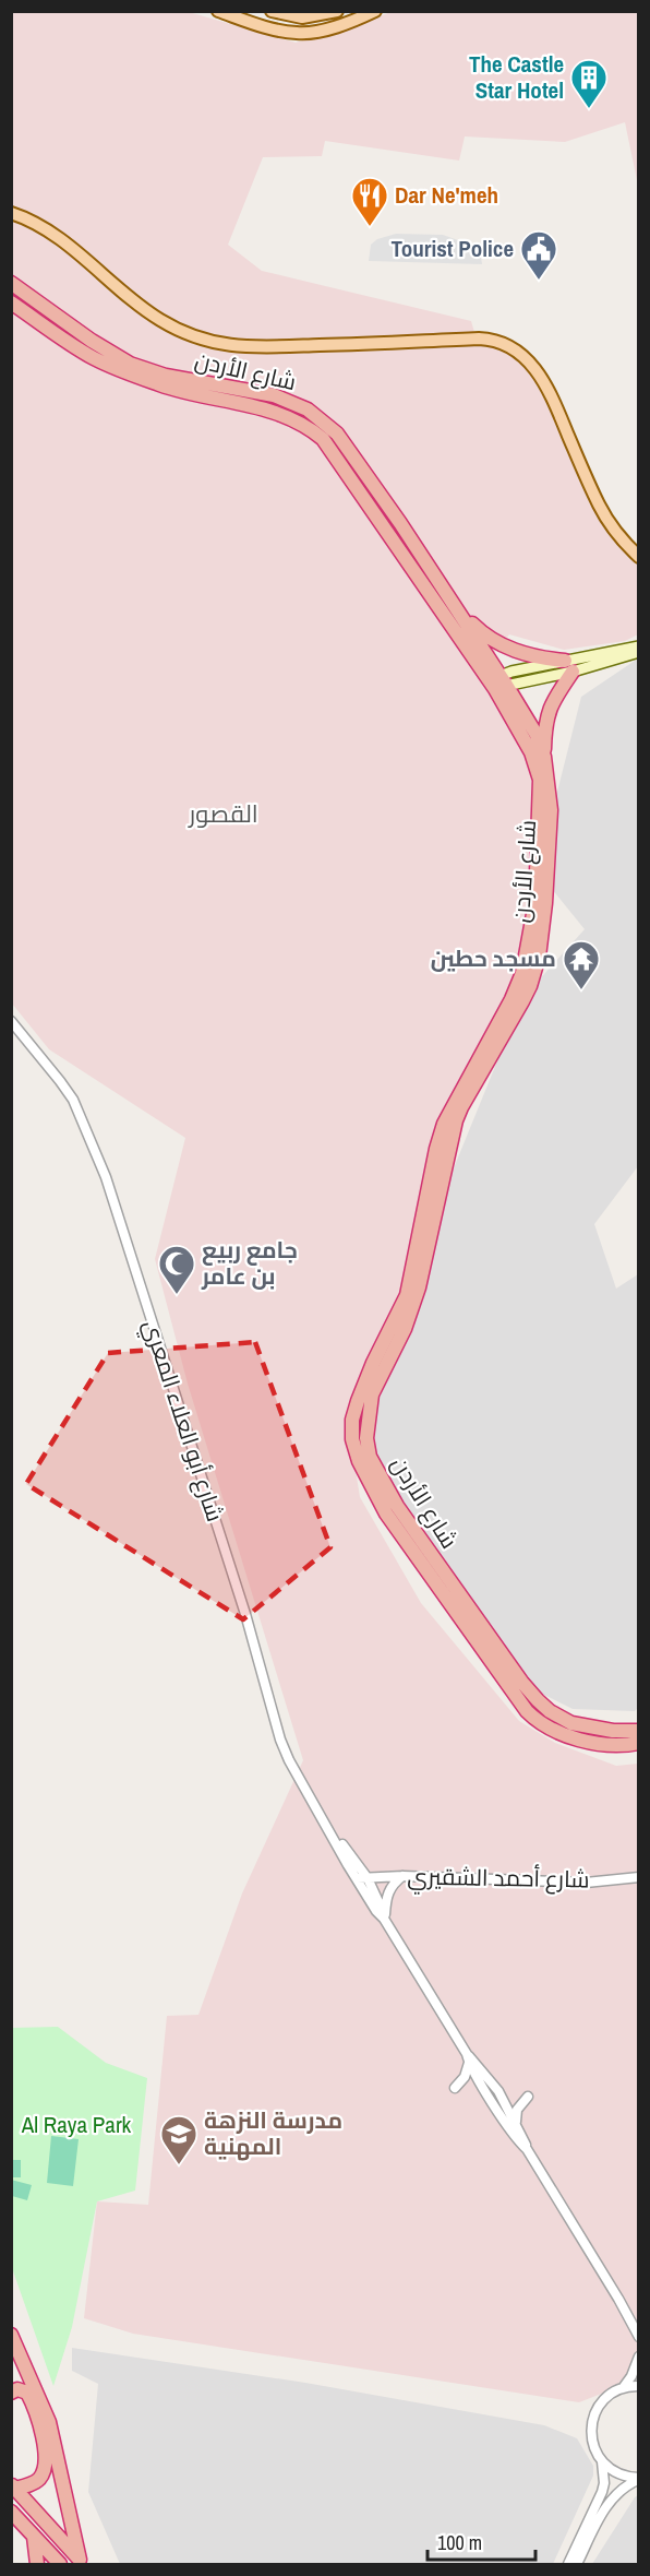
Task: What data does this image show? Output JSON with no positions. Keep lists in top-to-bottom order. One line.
{"streets":{"highway":["شارع الأردن"],"street":["شارع أبو العلاء المعري","شارع أحمد الشقيري"]},"crossings":[["شارع أبو العلاء المعري","شارع أحمد الشقيري"]],"districts":["القصور"],"parks":["Al Raya Park"],"places":{"building":["The Castle Star Hotel"],"restaurant":["Dar Ne'meh"],"public building":["Tourist Police"],"temple":["مسجد حطين"],"mosque":["جامع ربيع بن عامر"],"school or university":["مدرسة النزهة المهنية"]},"scale_bar":"100 m"}
